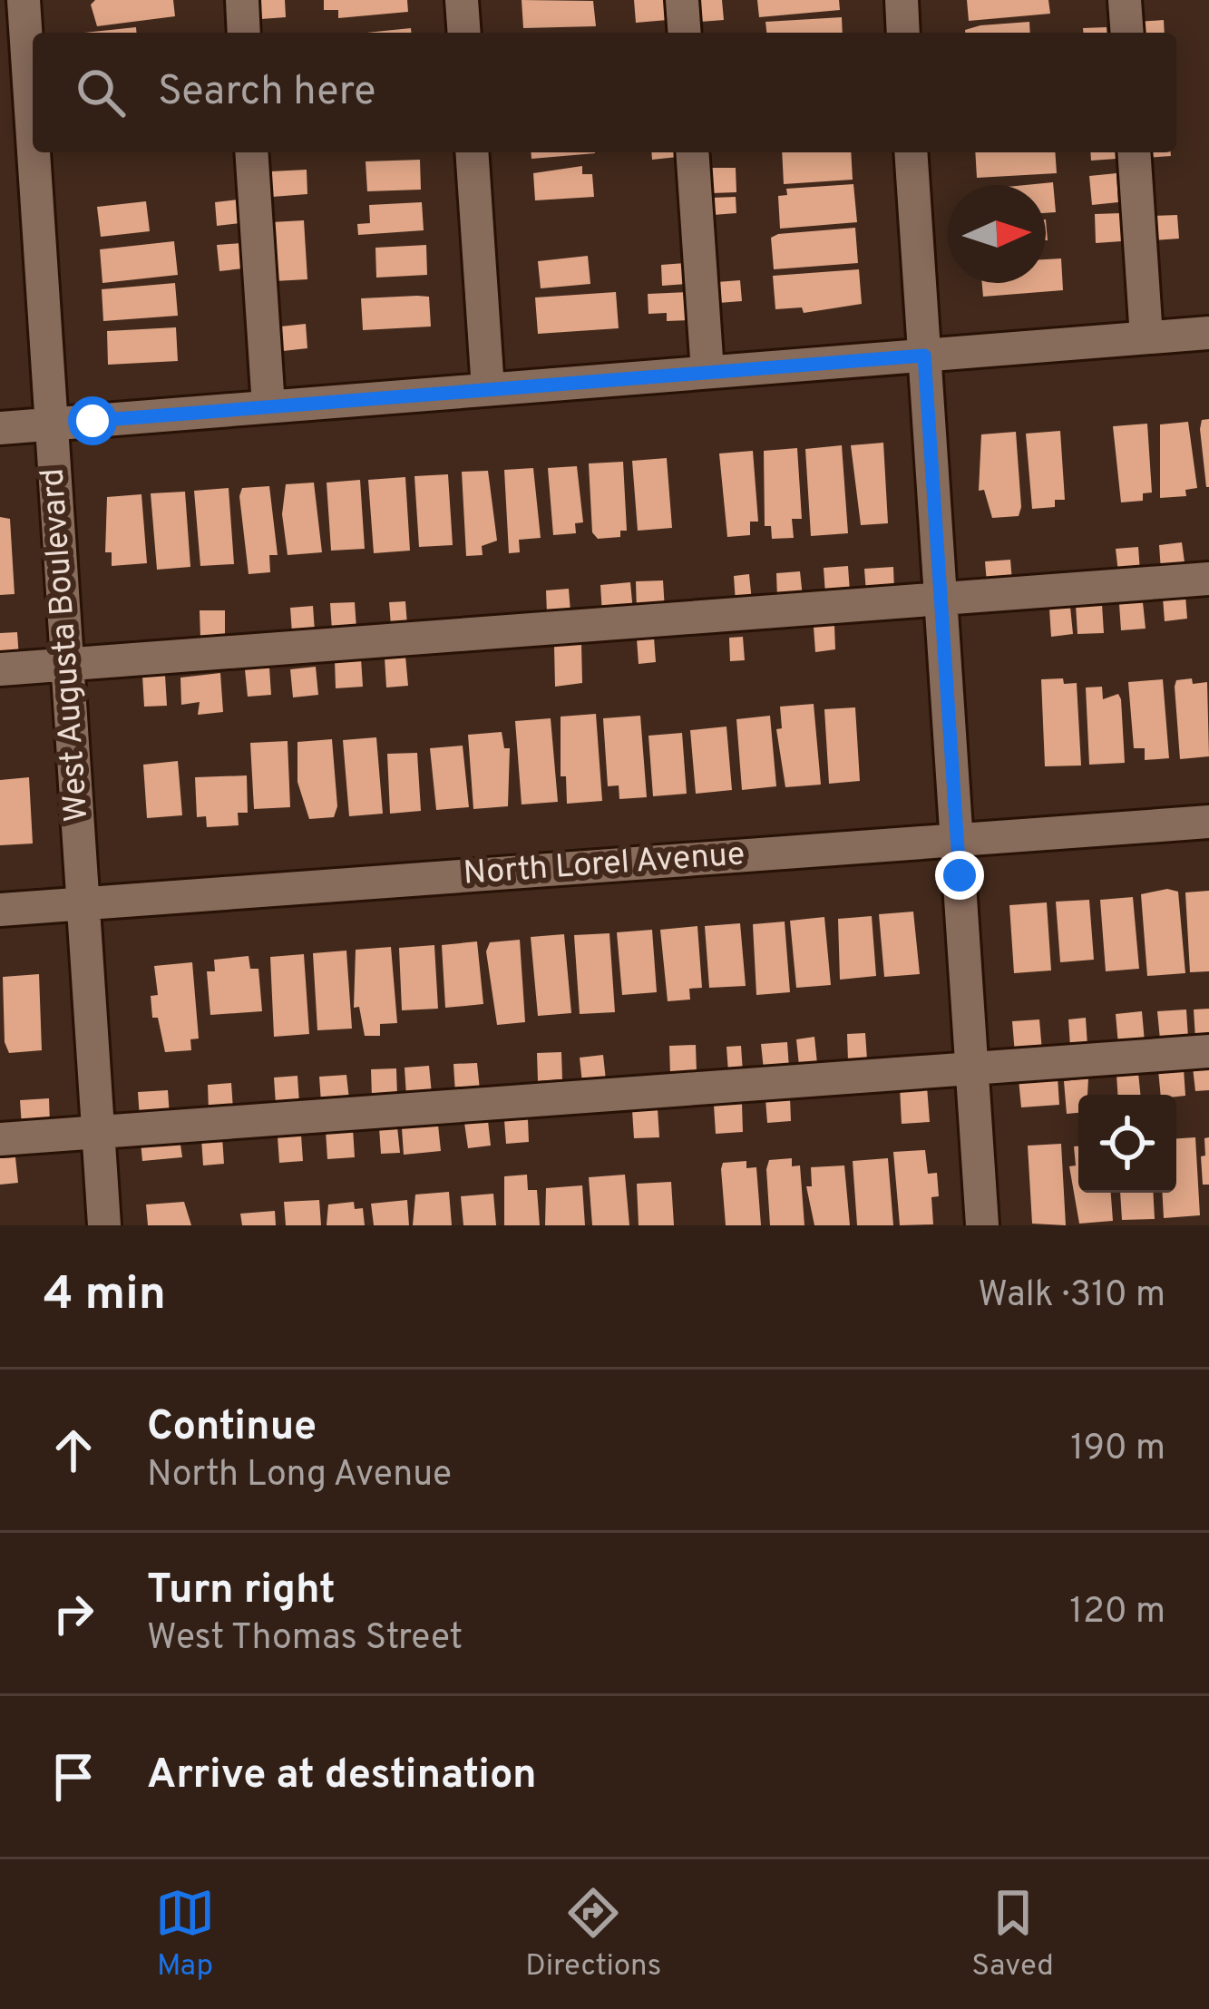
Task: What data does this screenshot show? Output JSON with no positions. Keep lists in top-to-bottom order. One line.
{"streets":{"street":["West Augusta Boulevard","North Lorel Avenue"]},"crossings":[["West Augusta Boulevard","North Lorel Avenue"]],"north":"right","page":{"search":"Search here","heading":["4 min","Walk · 310 m"],"list":[["Continue","North Long Avenue","190 m"],["Turn right","West Thomas Street","120 m"],"Arrive at destination"],"nav":["Map","Directions","Saved"]}}
